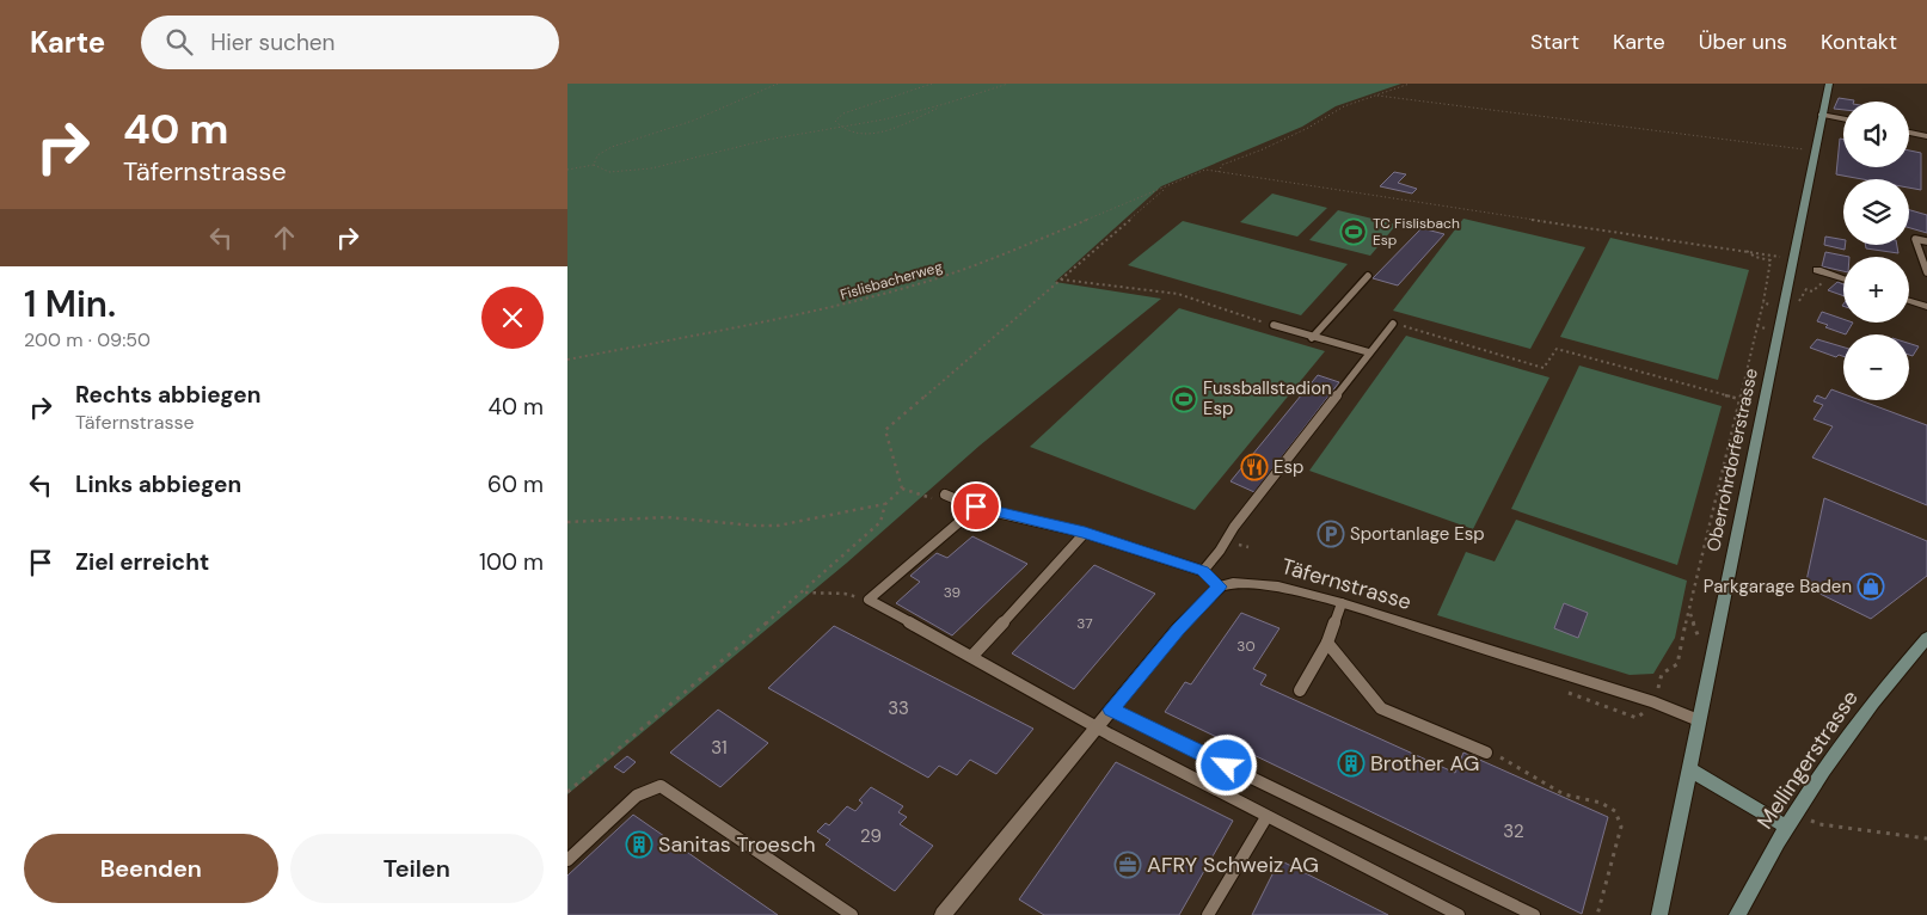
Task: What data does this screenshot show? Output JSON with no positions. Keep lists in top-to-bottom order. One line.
{"streets":{"main road":["Oberrohrdorferstrasse","Mellingerstrasse"],"street":["Täfernstrasse"],"path":["Fislisbacherweg"]},"crossings":[["Oberrohrdorferstrasse","Täfernstrasse"]],"places":{"sports":["TC Fislisbach Esp","Fussballstadion Esp"],"restaurant":["Esp"],"parking":["Sportanlage Esp"],"shop":["Parkgarage Baden"],"building":["Brother AG","Sanitas Troesch"],"office":["AFRY Schweiz AG"]},"house_numbers":["39","37","30","33","31","32","29"],"page":{"header":"Karte","search":"Hier suchen","nav":["Start","Karte","Über uns","Kontakt"],"turn":["40 m","Täfernstrasse"],"map_buttons":["+","−"],"heading":["1 Min.","200 m · 09:50"],"list":[{"name":"Rechts abbiegen","note":"Täfernstrasse","value":"40 m"},{"name":"Links abbiegen","value":"60 m"},{"name":"Ziel erreicht","value":"100 m"}],"buttons":["Beenden","Teilen"]}}
